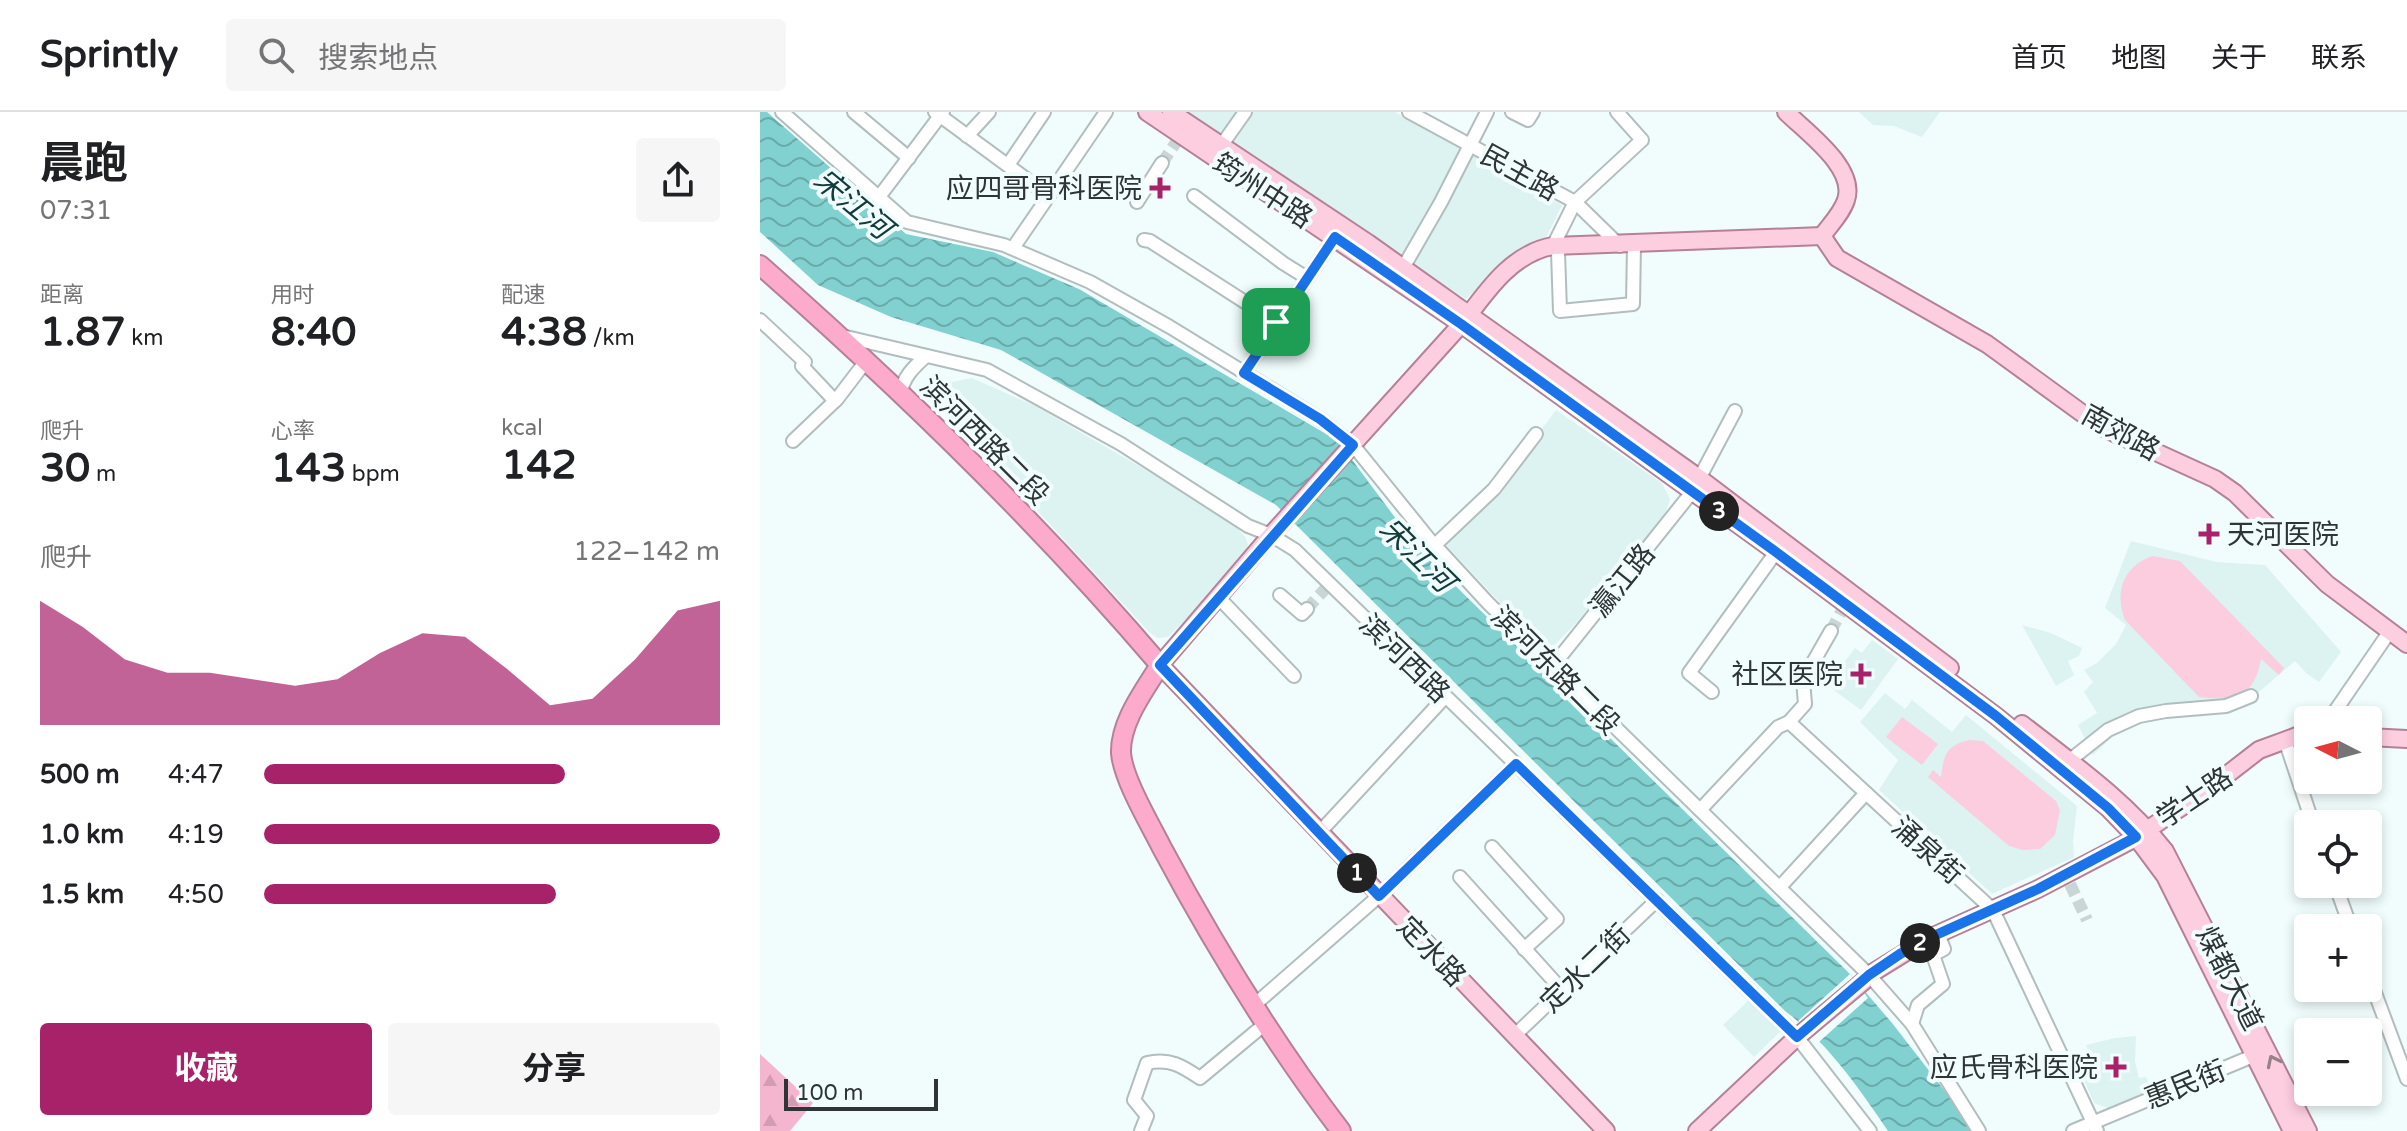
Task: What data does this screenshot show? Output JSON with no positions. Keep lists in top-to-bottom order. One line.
{"streets":{"highway":["滨河西路二段"],"main road":["筠州中路","南郊路","学士路","定水路","煤都大道"],"street":["民主路","瀛江路","滨河西路","滨河东路二段","涌泉街","定水二街","惠民街"]},"crossings":[["筠州中路","瀛江路"],["滨河西路二段","滨河西路"],["滨河西路二段","定水路"],["瀛江路","滨河东路二段"],["滨河西路","学士路"],["滨河西路","定水二街"],["滨河东路二段","学士路"],["学士路","涌泉街"],["学士路","煤都大道"],["涌泉街","惠民街"],["定水路","定水二街"],["煤都大道","惠民街"]],"water":["宋江河"],"places":{"health":["应四哥骨科医院","天河医院","社区医院","应氏骨科医院"]},"scale_bar":"100 m","north":"left","page":{"header":"Sprintly","search":"搜索地点","nav":["首页","地图","关于","联系"],"heading":["晨跑","07:31"],"stats":[["距离","1.87 km"],["用时","8:40"],["配速","4:38 /km"],["爬升","30 m"],["心率","143 bpm"],["kcal","142"]],"pins":["3","1","2"],"chart":["爬升","122–142 m"],"map_buttons":["+","−"],"list":[{"name":"500 m","note":"4:47"},{"name":"1.0 km","note":"4:19"},{"name":"1.5 km","note":"4:50"}],"buttons":["收藏","分享"],"scale":"100 m"}}
